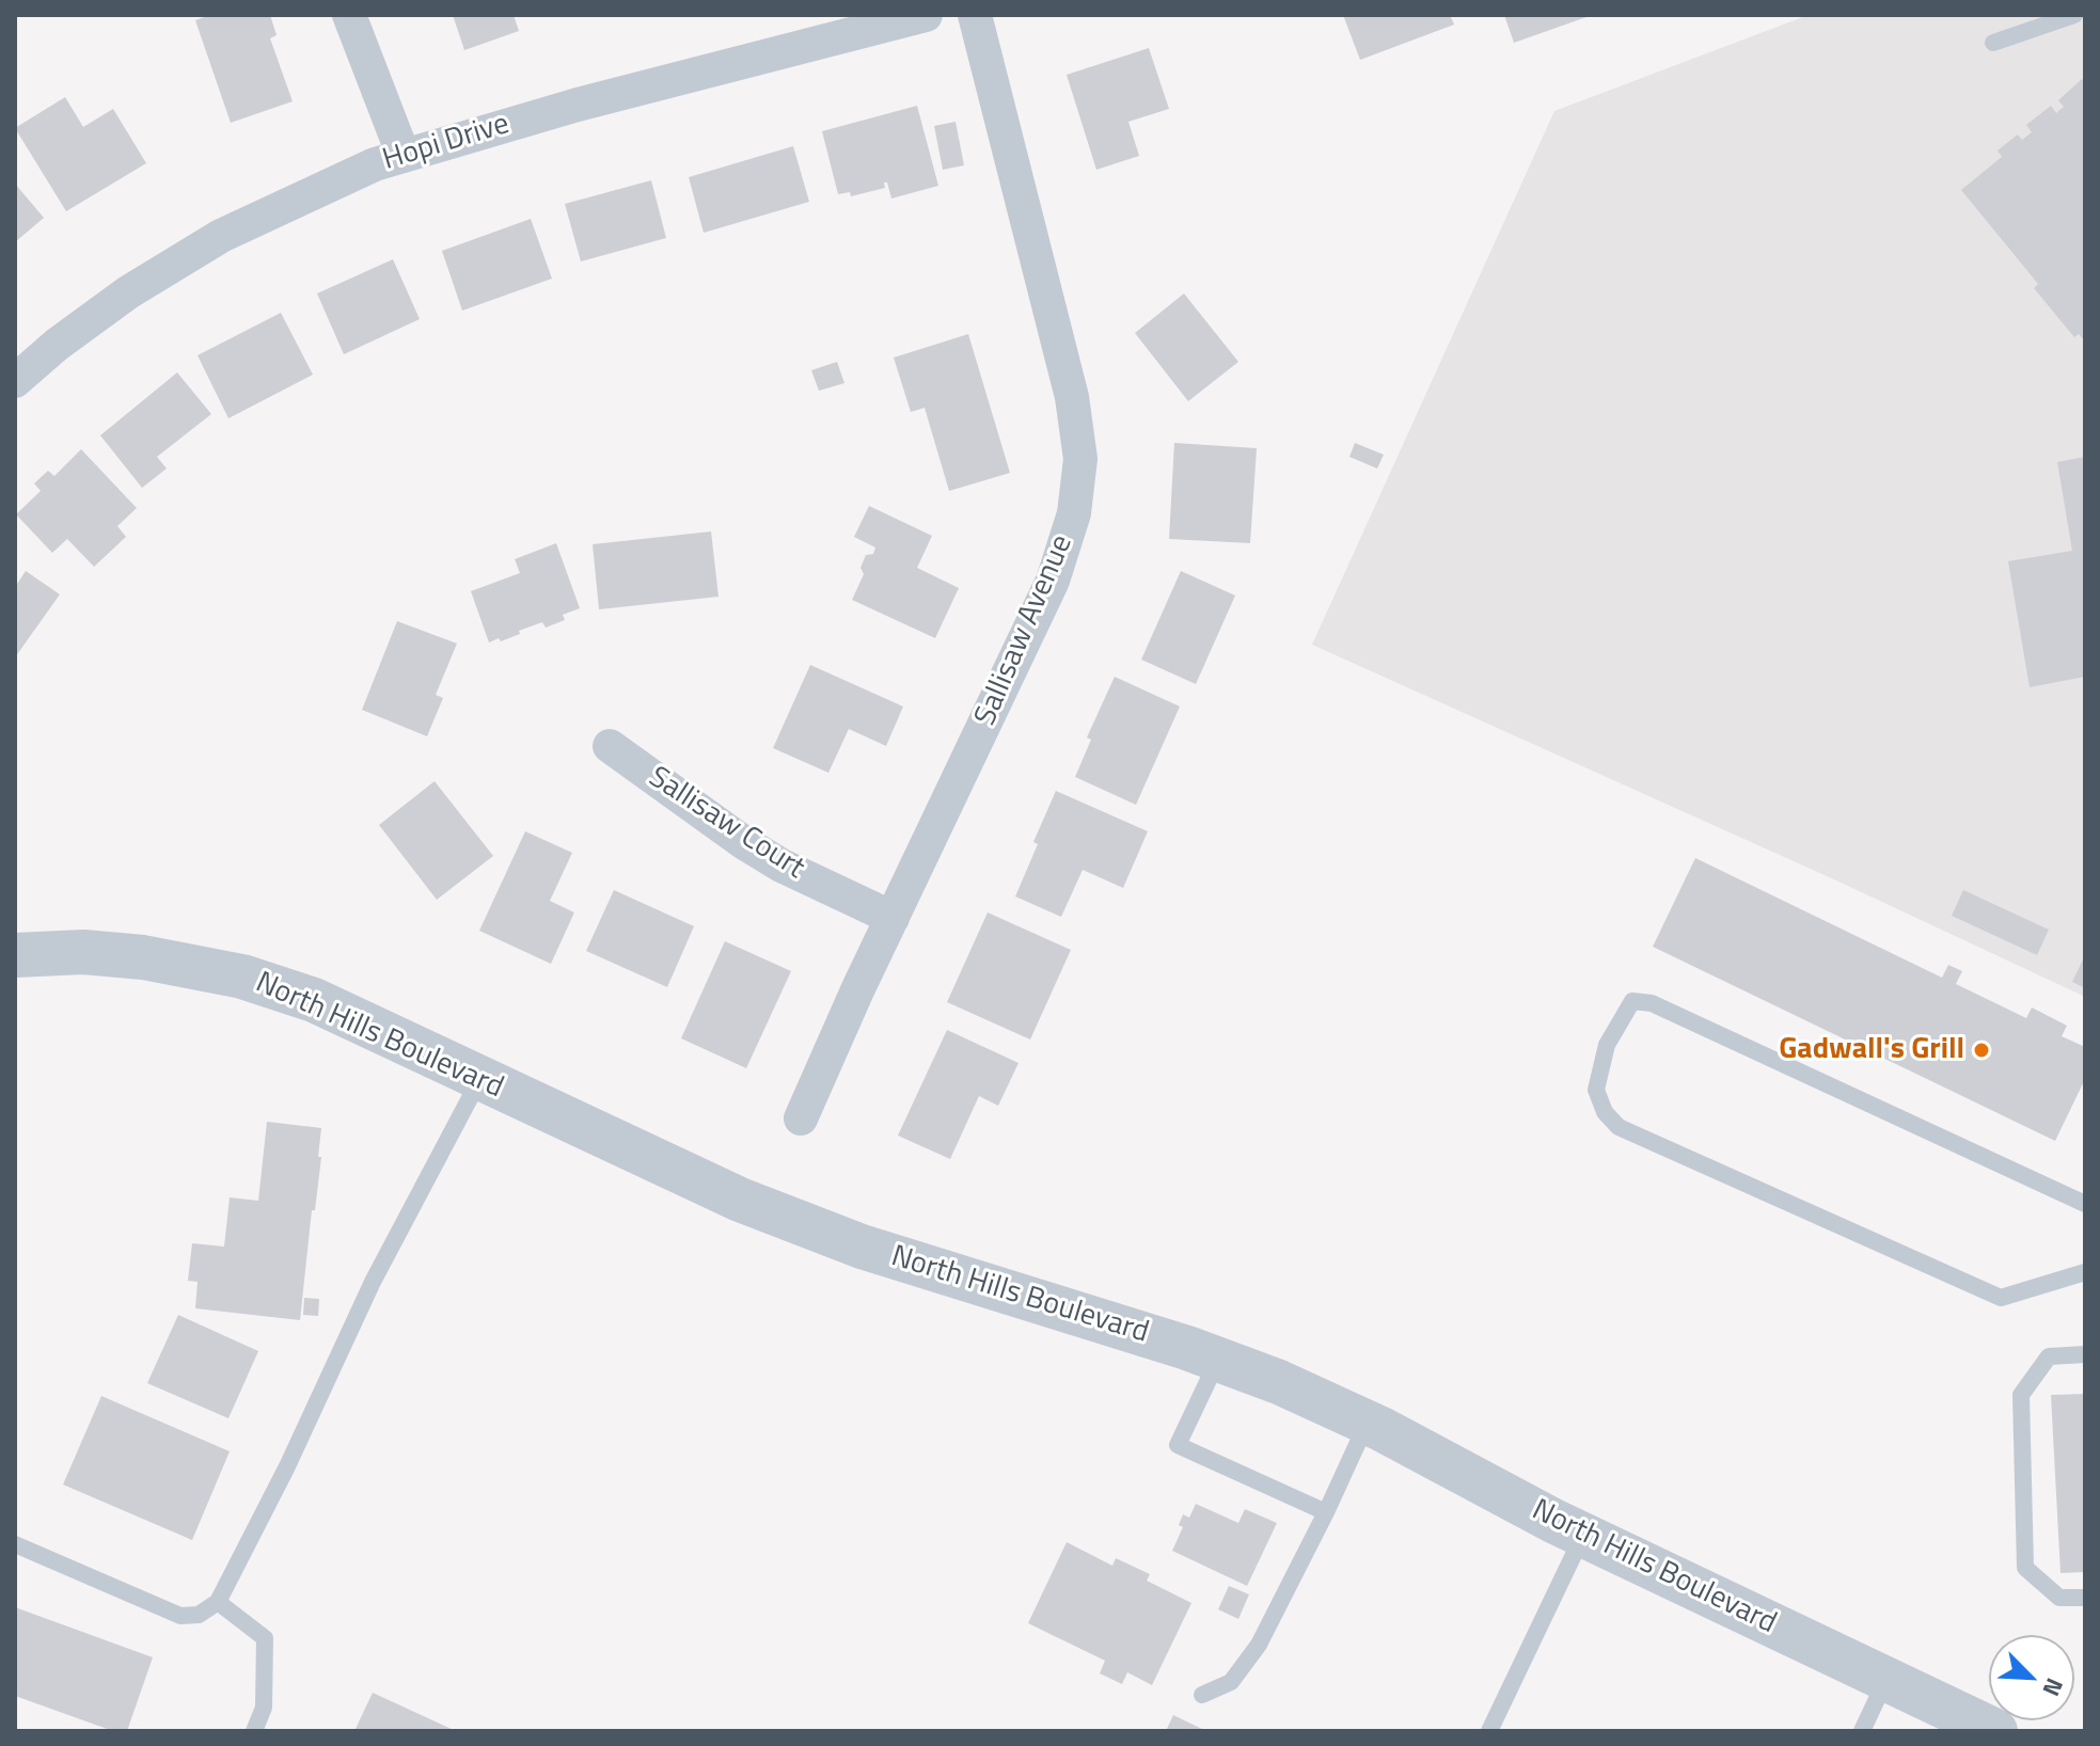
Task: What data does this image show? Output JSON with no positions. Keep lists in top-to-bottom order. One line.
{"streets":{"street":["Hopi Drive","Sallisaw Avenue","Sallisaw Court","North Hills Boulevard"]},"crossings":[["Sallisaw Avenue","Sallisaw Court"]],"places":["Gadwall's Grill"],"north":"bottom right"}
